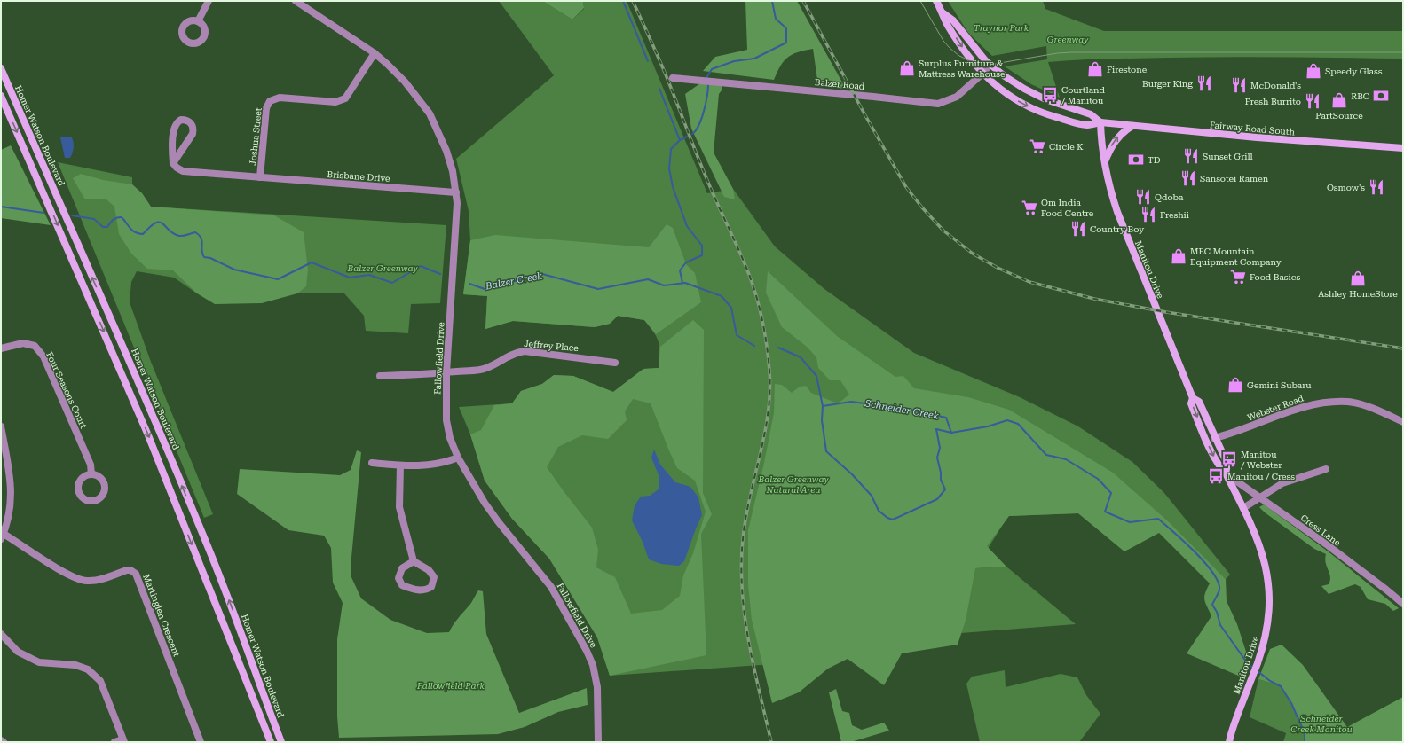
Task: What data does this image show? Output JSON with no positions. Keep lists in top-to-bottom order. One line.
{"streets":{"main road":["Fairway Road South","Homer Watson Boulevard","Manitou Drive"],"street":["Balzer Road","Joshua Street","Brisbane Drive","Jeffrey Place","Fallowfield Drive","Four Seasons Court","Webster Road","Cress Lane","Martinglen Crescent"]},"crossings":[["Fairway Road South","Manitou Drive"],["Joshua Street","Brisbane Drive"],["Joshua Street","Fallowfield Drive"],["Brisbane Drive","Fallowfield Drive"],["Manitou Drive","Webster Road"],["Manitou Drive","Cress Lane"],["Jeffrey Place","Fallowfield Drive"]],"water":["Balzer Creek","Schneider Creek"],"parks":["Traynor Park","Greenway","Balzer Greenway","Balzer Greenway Natural Area","Fallowfield Park","Schneider Creek Manitou"],"places":{"shop":["Surplus Furniture & Mattress Warehouse","Firestone","Speedy Glass","PartSource","MEC Mountain Equipment Company","Ashley HomeStore","Gemini Subaru"],"restaurant":["Burger King","McDonald's","Fresh Burrito","Sunset Grill","Sansotei Ramen","Osmow's","Qdoba","Freshii","Country Boy"],"bus stop":["Courtland / Manitou","Manitou / Webster","Manitou / Cress"],"bank":["RBC","TD"],"supermarket":["Circle K","Om India Food Centre","Food Basics"]}}
